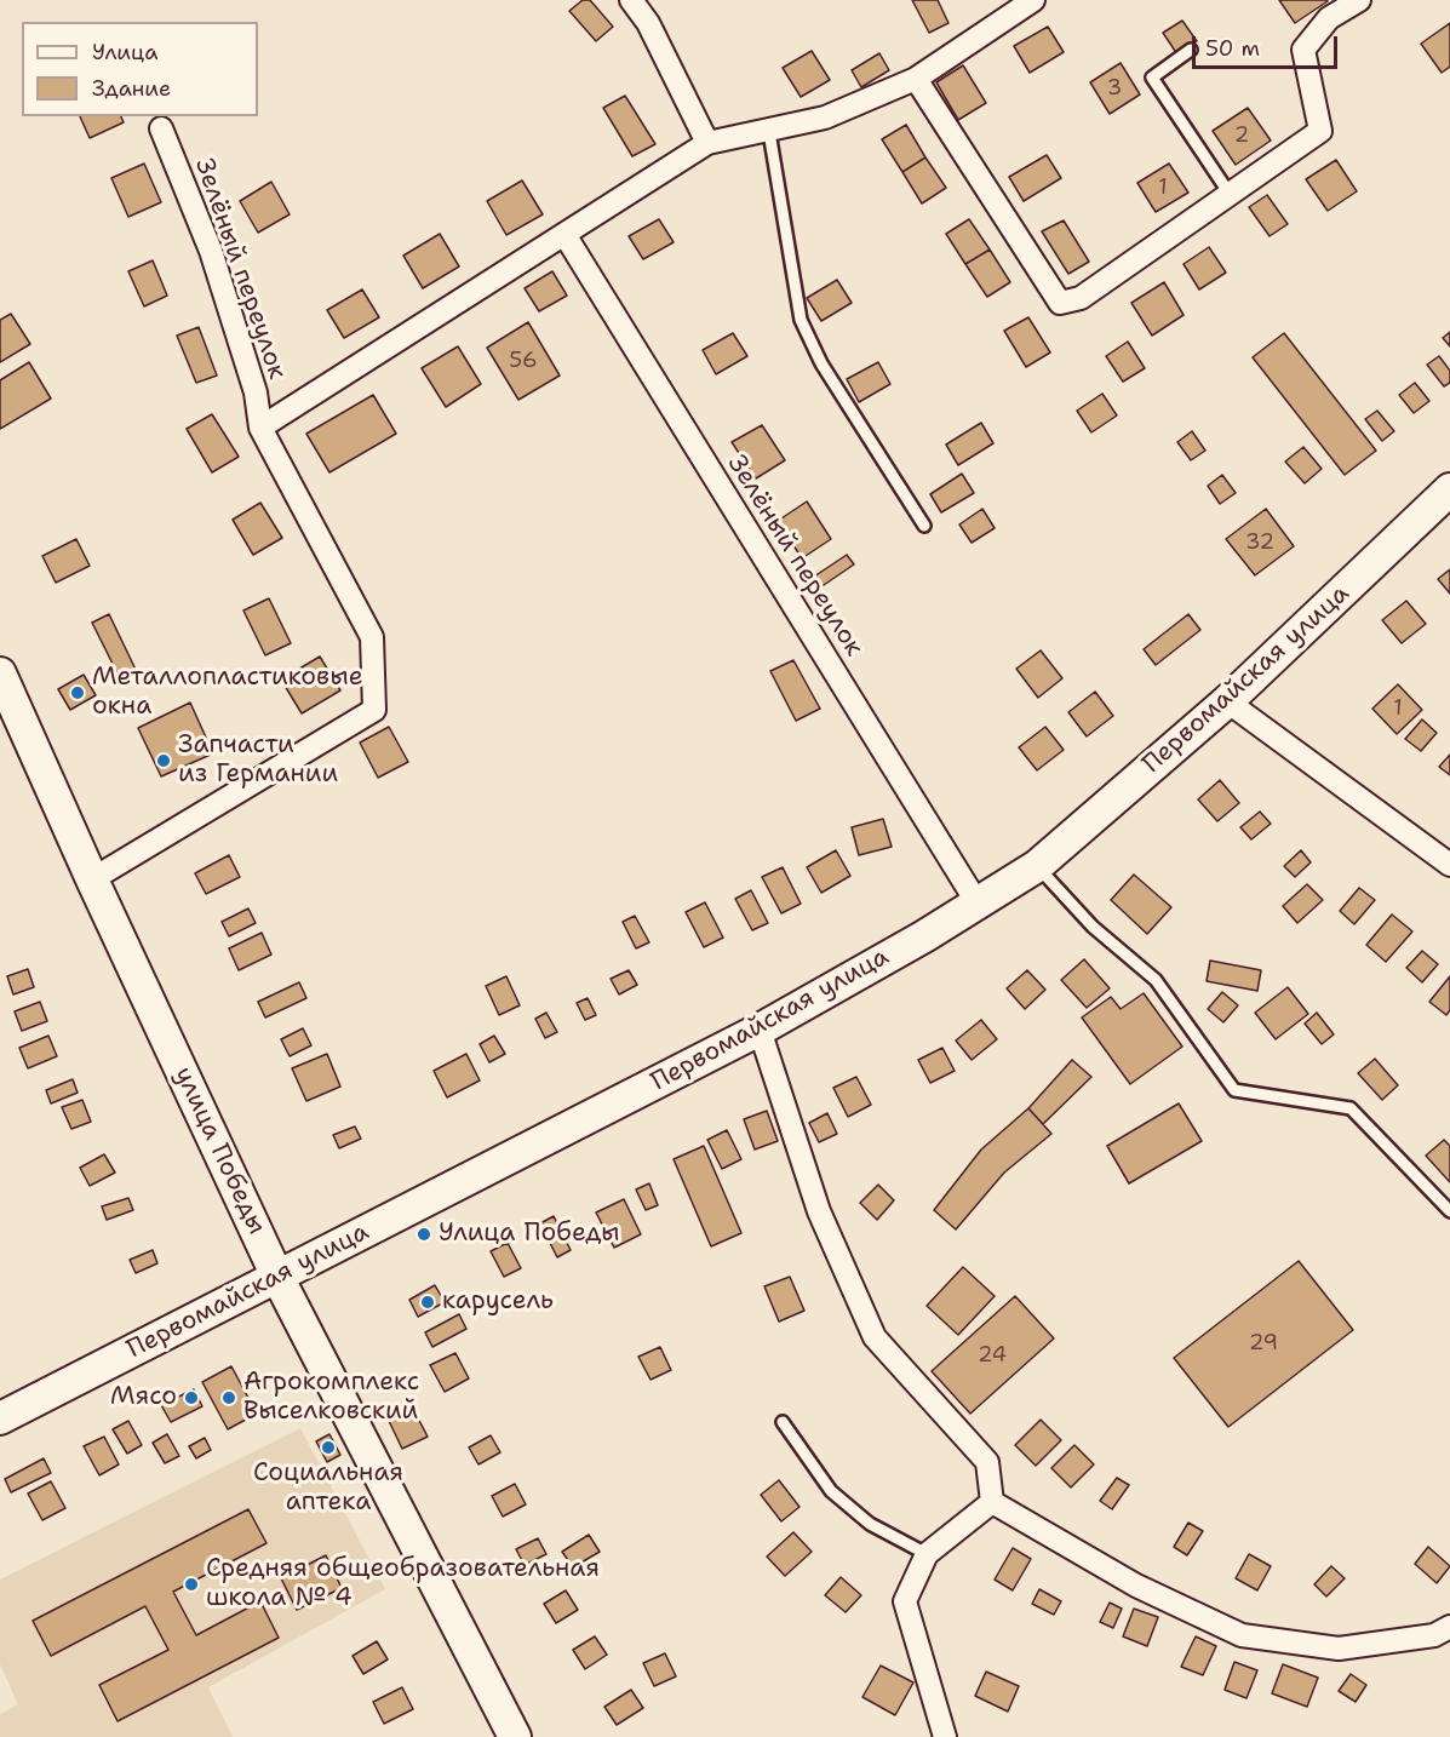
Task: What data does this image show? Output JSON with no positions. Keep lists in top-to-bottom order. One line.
{"streets":{"main road":["Первомайская улица","улица Победы"],"street":["Зелёный переулок"]},"crossings":[["Зелёный переулок","Первомайская улица"],["Зелёный переулок","улица Победы"],["Первомайская улица","улица Победы"]],"places":["Металлопластиковые окна","Запчасти из Германии","Улица Победы","карусель","Мясо","Агрокомплекс Выселковский","Социальная аптека","Средняя общеобразовательная школа № 4"],"house_numbers":["3","2","1","56","32","1","29","24"],"legend":["Улица","Здание"],"scale_bar":"50 m"}
